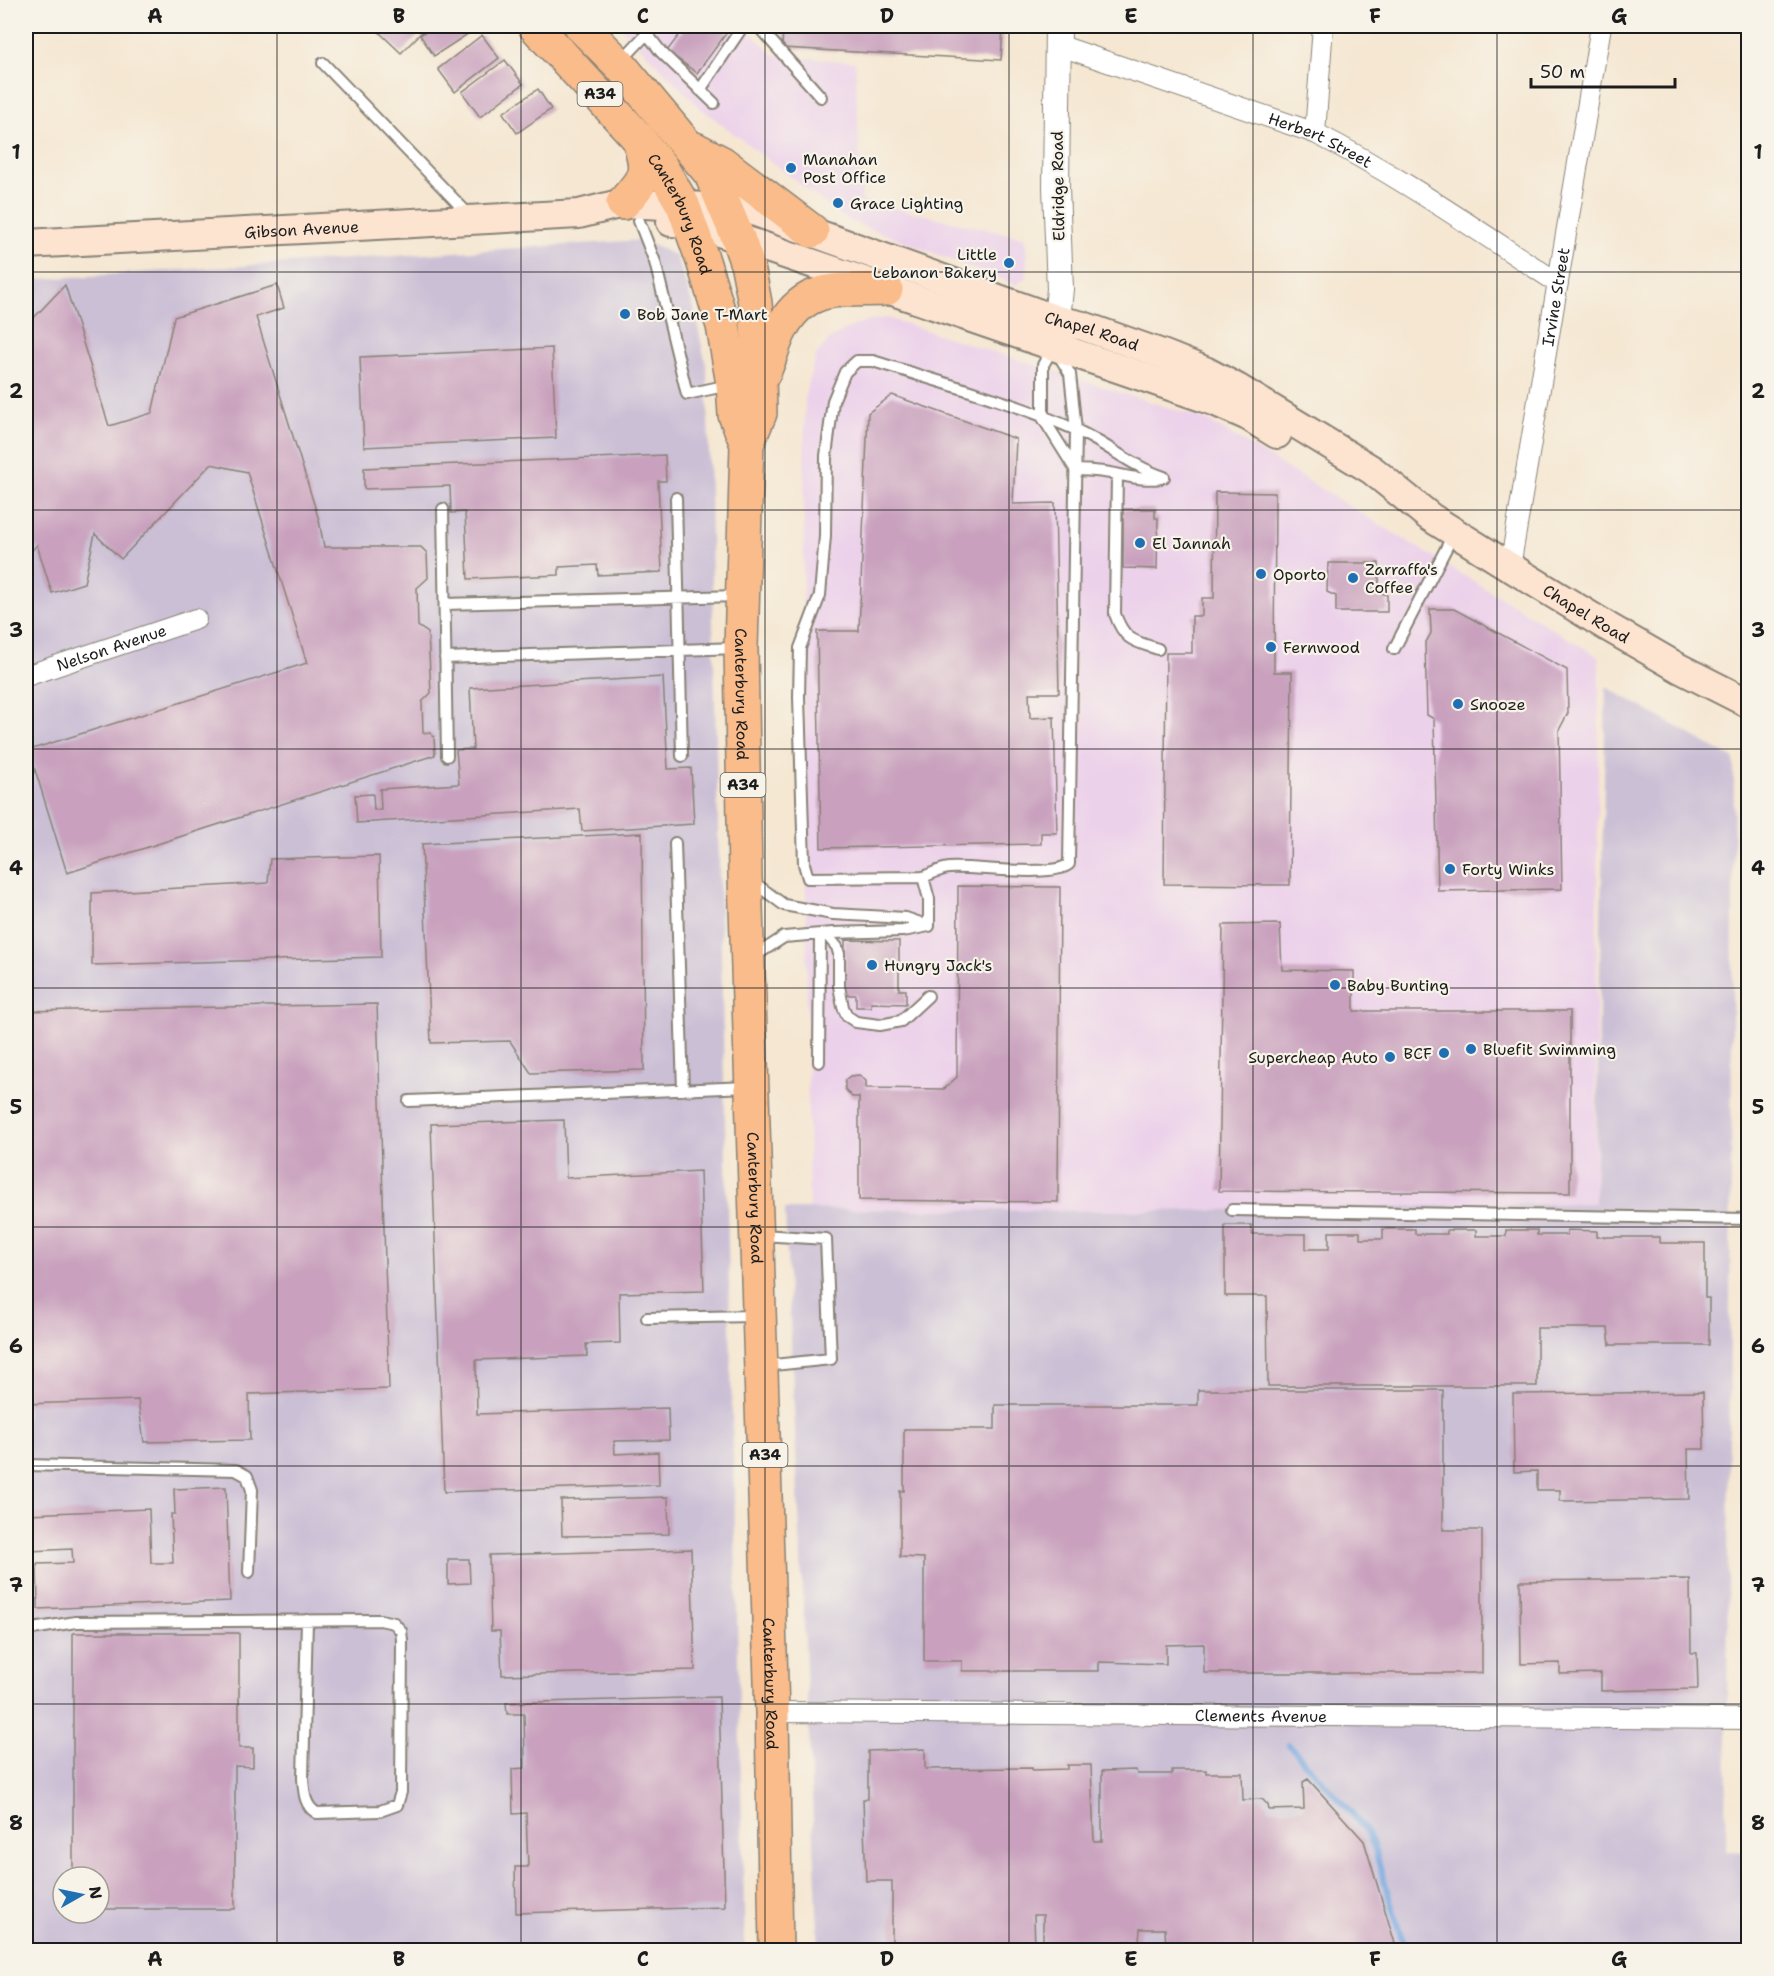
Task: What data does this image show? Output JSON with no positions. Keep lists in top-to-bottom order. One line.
{"streets":{"highway":["A34","Canterbury Road"],"main road":["Gibson Avenue","Chapel Road"],"street":["Herbert Street","Eldridge Road","Irvine Street","Nelson Avenue","Clements Avenue"]},"crossings":[["Herbert Street","Eldridge Road"],["Herbert Street","Irvine Street"],["Eldridge Road","Chapel Road"],["Canterbury Road","Gibson Avenue"],["Canterbury Road","Chapel Road"],["Canterbury Road","Clements Avenue"],["Gibson Avenue","Chapel Road"],["Irvine Street","Chapel Road"]],"places":["Manahan Post Office","Grace Lighting","Little Lebanon Bakery","Bob Jane T-Mart","El Jannah","Oporto","Zarraffa's Coffee","Fernwood","Snooze","Forty Winks","Hungry Jack's","Baby Bunting","Bluefit Swimming","BCF","Supercheap Auto"],"scale_bar":"50 m","north":"right","grid":{"columns":["A","B","C","D","E","F","G"],"rows":["1","2","3","4","5","6","7","8"]}}
